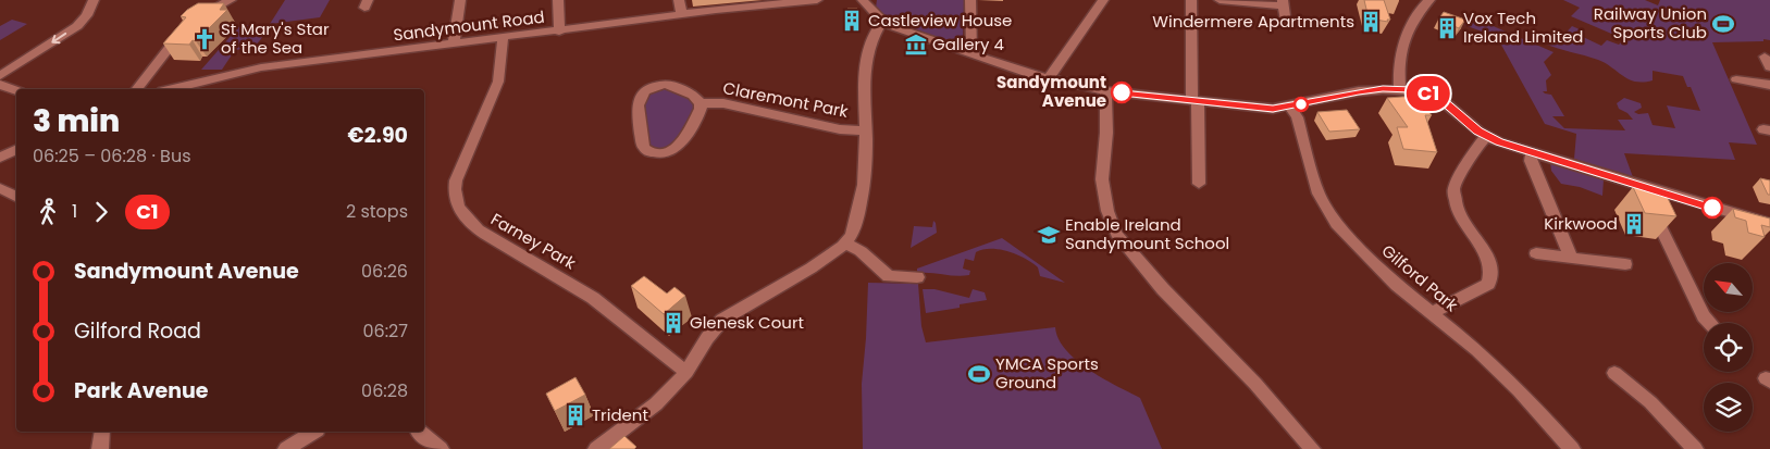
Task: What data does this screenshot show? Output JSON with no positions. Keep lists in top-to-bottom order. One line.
{"streets":{"street":["Sandymount Road","Claremont Park","Farney Park","Gilford Park"]},"crossings":[["Sandymount Road","Farney Park"]],"places":{"building":["Castleview House","Windermere Apartments","Vox Tech Ireland Limited","Kirkwood","Glenesk Court","Trident"],"sports":["Railway Union Sports Club","YMCA Sports Ground"],"church":["St Mary's Star of the Sea"],"museum":["Gallery 4"],"other":["Sandymount Avenue"],"school or university":["Enable Ireland Sandymount School"]},"lines":["bus line C1"],"north":"top left","page":{"on_map":"C1","heading":["3 min","06:25 – 06:28 · Bus","€2.90"],"legs":["1","C1","2 stops"],"list":[{"name":"Sandymount Avenue","value":"06:26"},{"name":"Gilford Road","value":"06:27"},{"name":"Park Avenue","value":"06:28"}]}}
